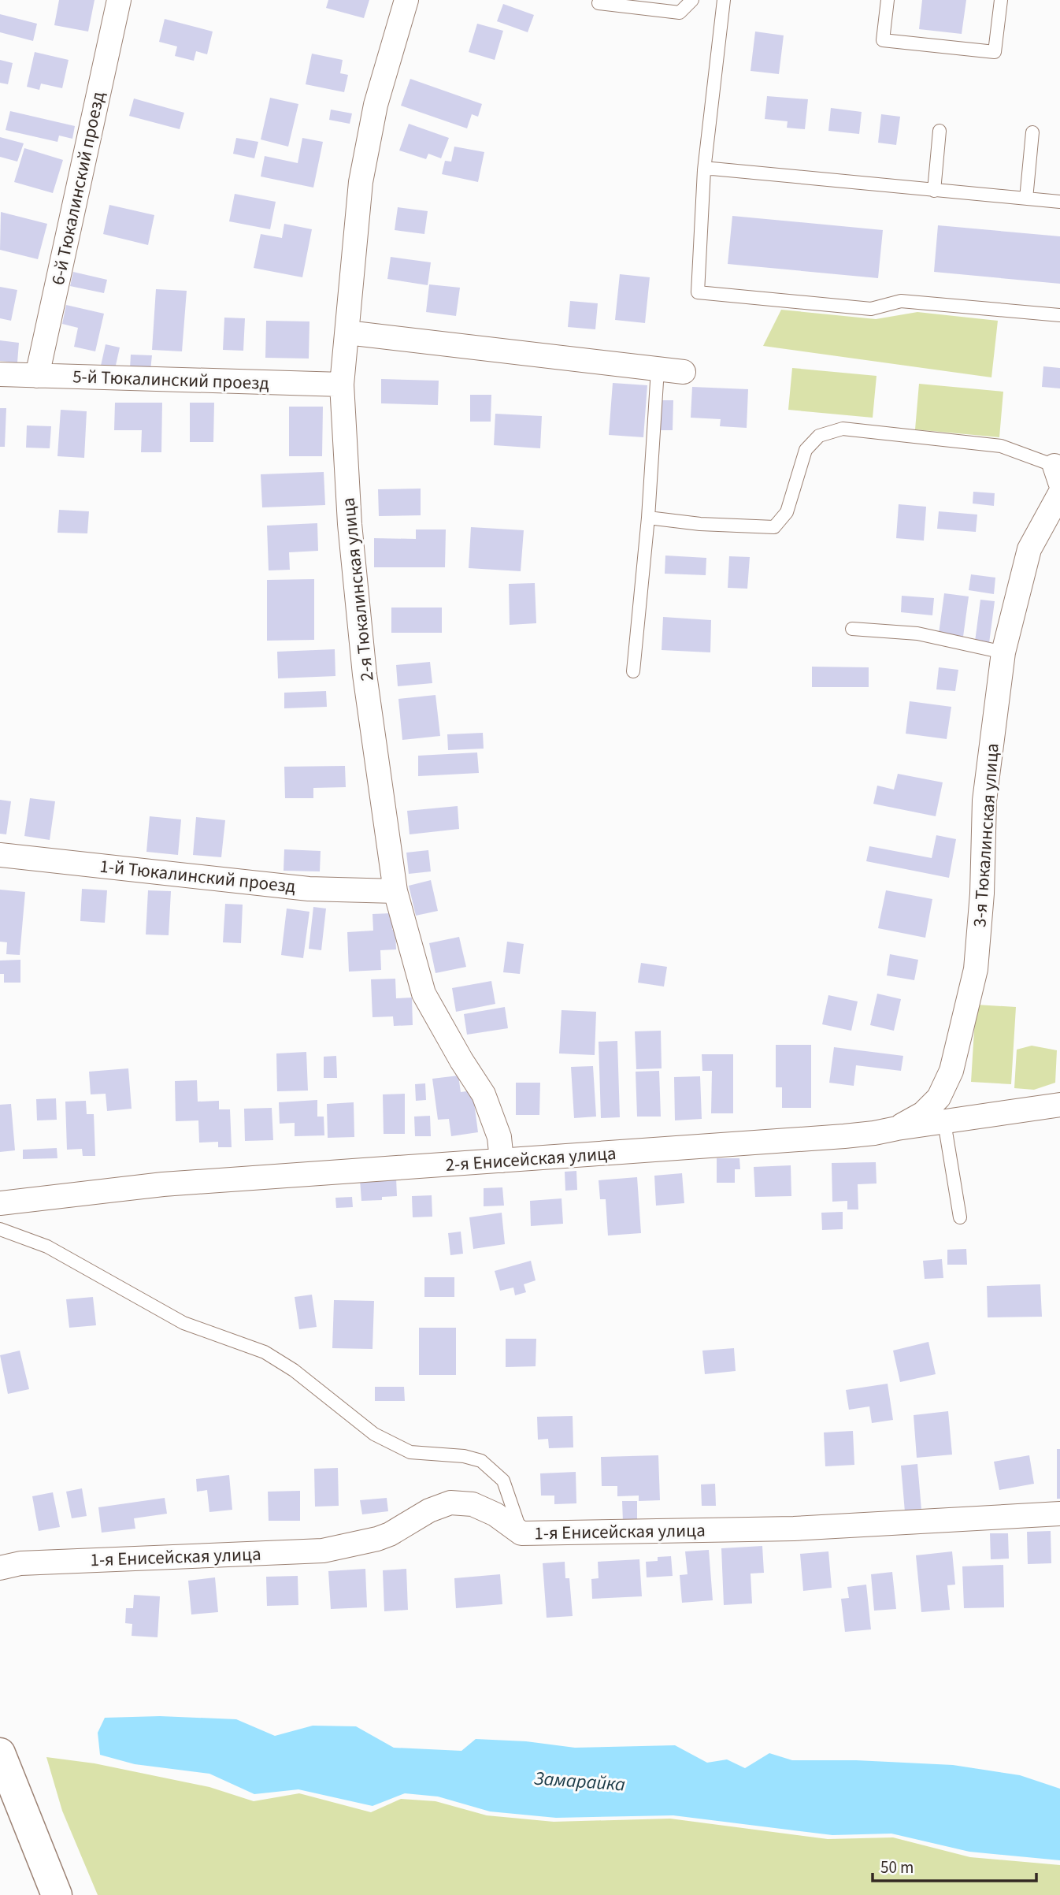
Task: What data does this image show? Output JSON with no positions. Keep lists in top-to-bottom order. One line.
{"streets":{"street":["6-й Тюкалинский проезд","5-й Тюкалинский проезд","2-я Тюкалинская улица","3-я Тюкалинская улица","1-й Тюкалинский проезд","2-я Енисейская улица","1-я Енисейская улица"]},"crossings":[["6-й Тюкалинский проезд","5-й Тюкалинский проезд"],["5-й Тюкалинский проезд","2-я Тюкалинская улица"],["2-я Тюкалинская улица","1-й Тюкалинский проезд"],["2-я Тюкалинская улица","2-я Енисейская улица"],["3-я Тюкалинская улица","2-я Енисейская улица"]],"water":["Замарайка"],"scale_bar":"50 m"}
